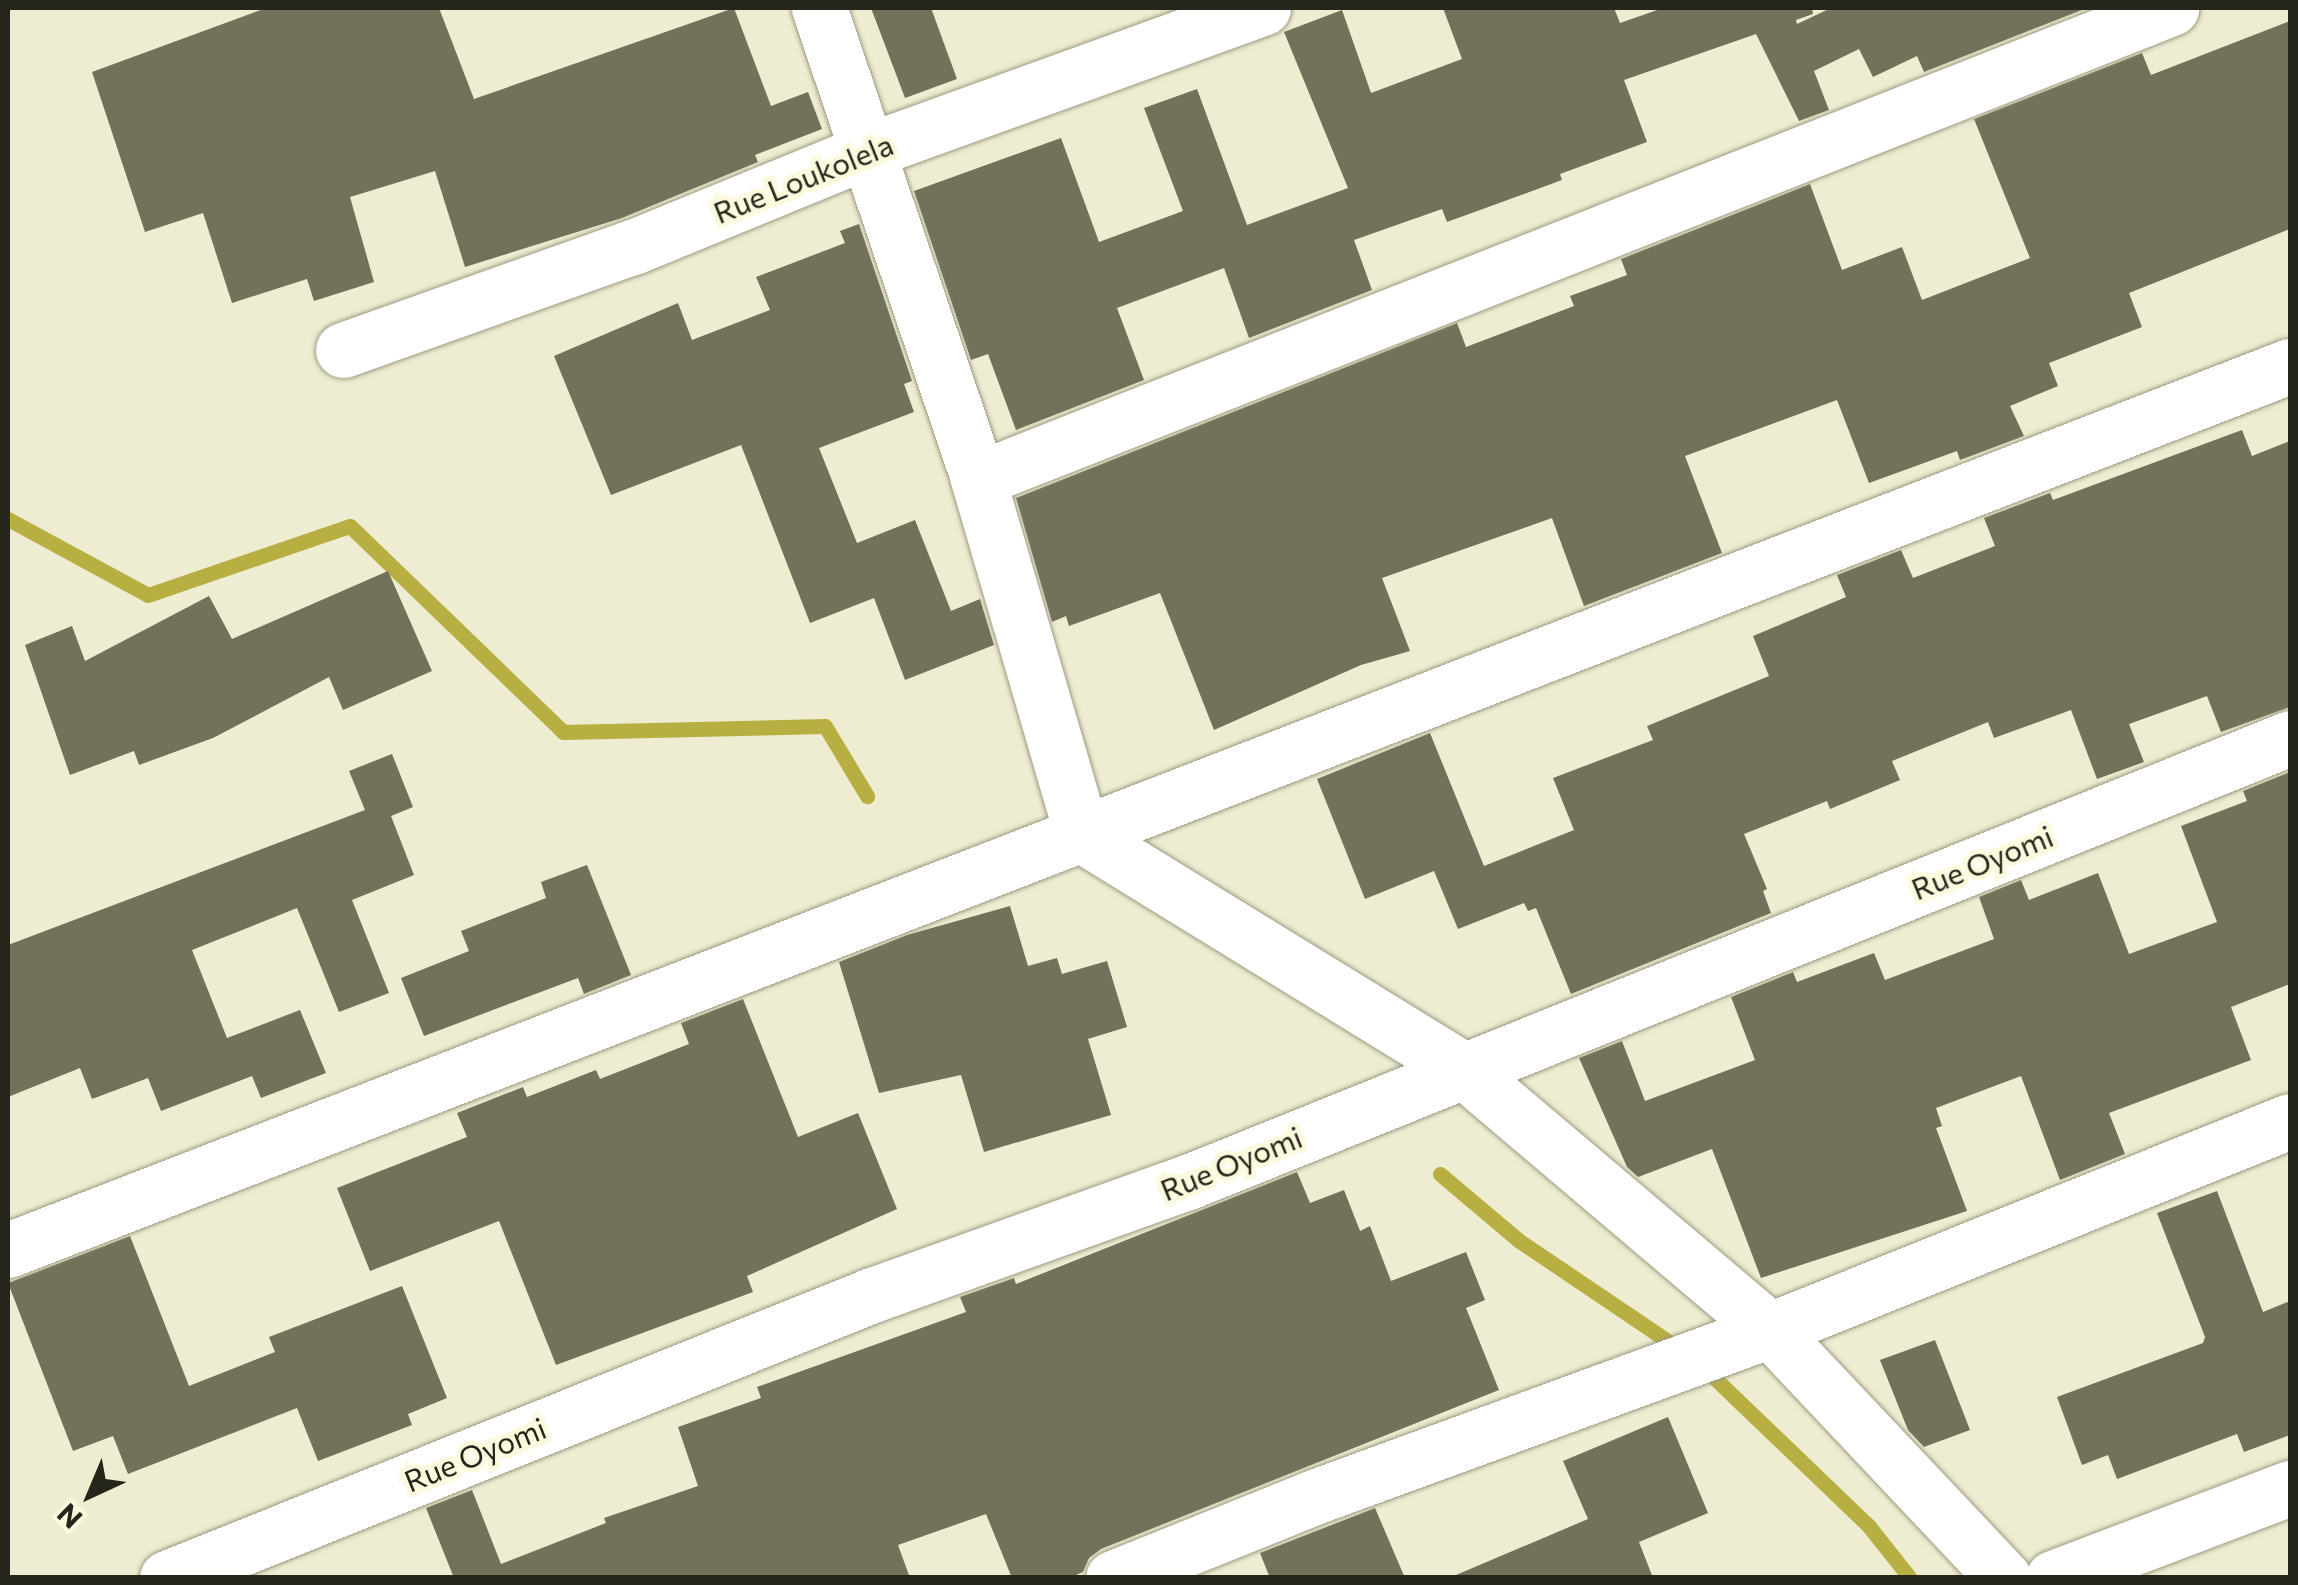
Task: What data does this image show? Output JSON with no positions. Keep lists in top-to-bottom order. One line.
{"streets":{"street":["Rue Loukolela","Rue Oyomi"]},"north":"bottom left"}
